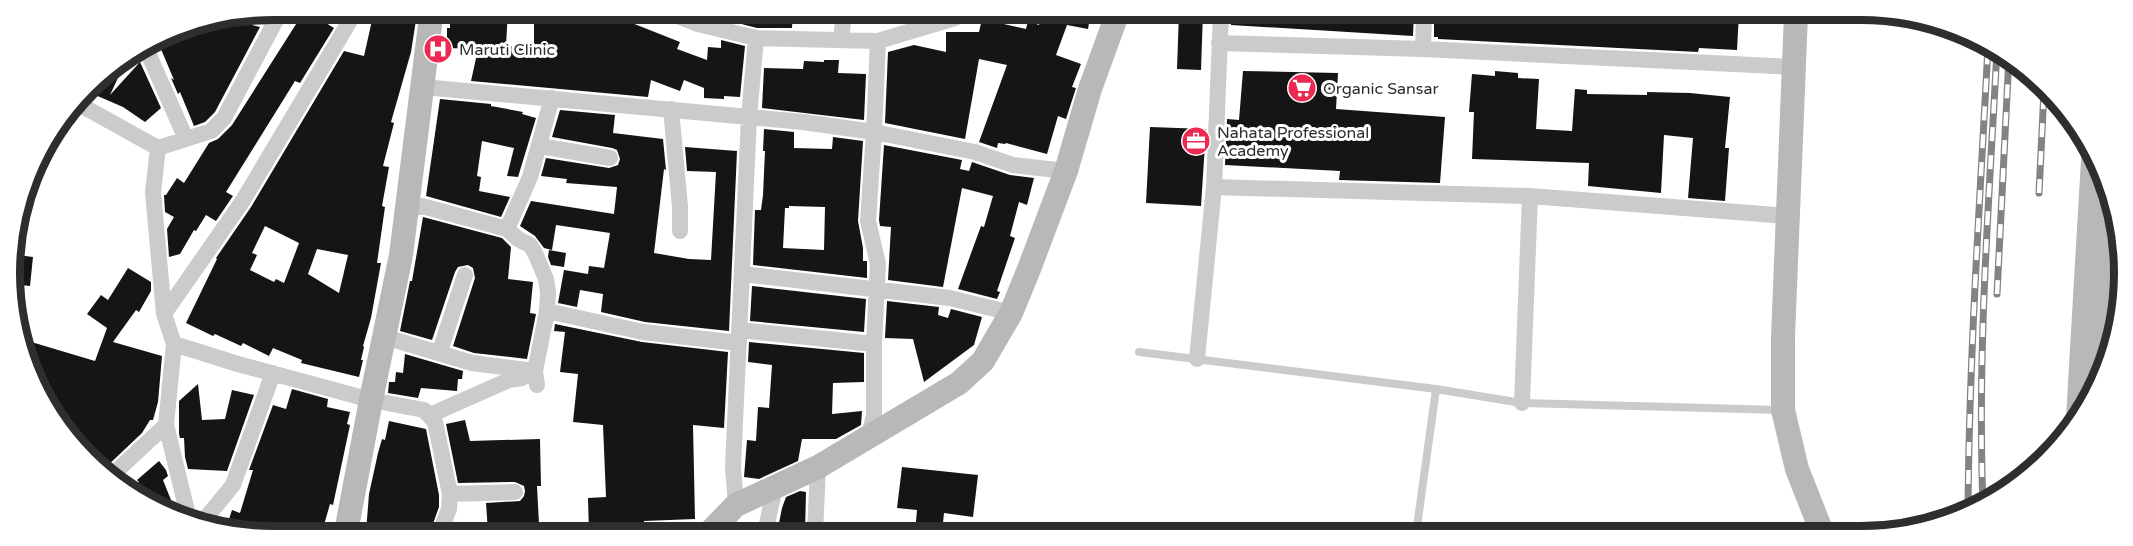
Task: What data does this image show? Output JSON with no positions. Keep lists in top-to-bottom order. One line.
{"places":{"hospital":["Maruti Clinic"],"supermarket":["Organic Sansar"],"office":["Nahata Professional Academy"]}}
